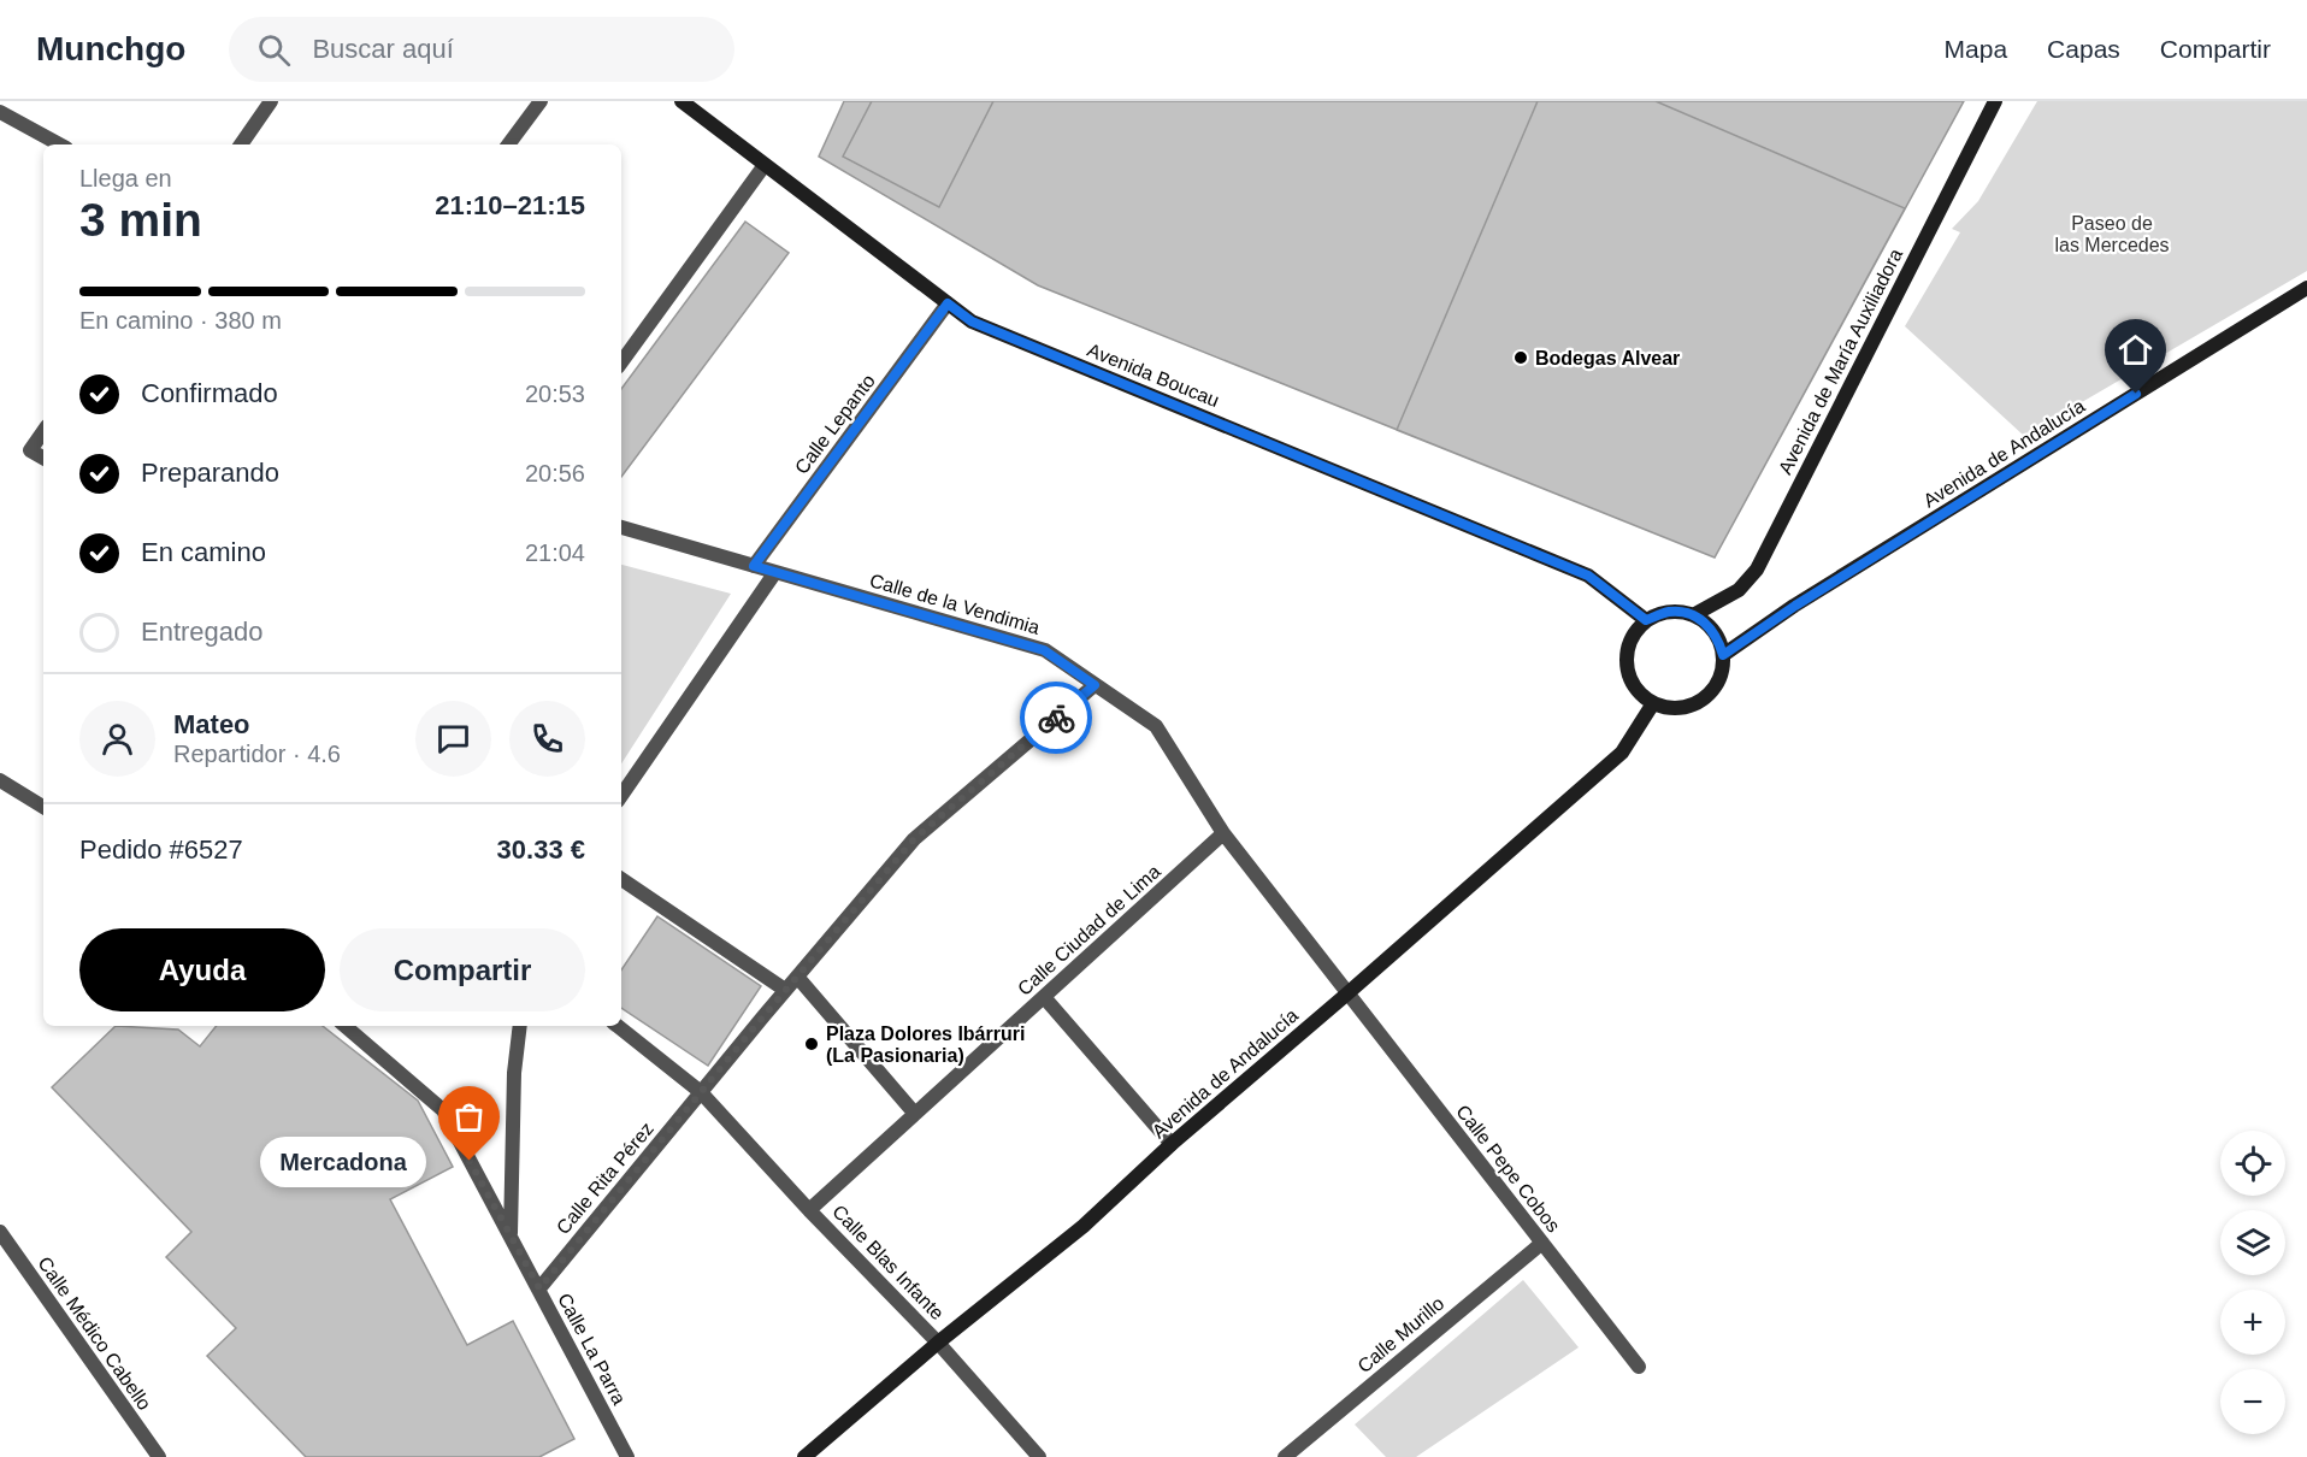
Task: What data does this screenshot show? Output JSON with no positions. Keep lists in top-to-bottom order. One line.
{"streets":{"street":["Avenida de María Auxiliadora","Avenida Boucau","Calle Lepanto","Avenida de Andalucía","Calle de la Vendimia","Calle Ciudad de Lima","Calle Pepe Cobos","Calle Rita Pérez","Calle Blas Infante","Calle Médico Cabello","Calle Murillo","Calle La Parra"]},"crossings":[["Avenida de María Auxiliadora","Avenida Boucau"],["Avenida de María Auxiliadora","Avenida de Andalucía"],["Avenida Boucau","Calle Lepanto"],["Avenida Boucau","Avenida de Andalucía"],["Calle Lepanto","Calle de la Vendimia"],["Avenida de Andalucía","Calle de la Vendimia"],["Avenida de Andalucía","Calle Pepe Cobos"],["Avenida de Andalucía","Calle Blas Infante"],["Calle de la Vendimia","Calle Ciudad de Lima"],["Calle de la Vendimia","Calle Pepe Cobos"],["Calle Pepe Cobos","Calle Murillo"],["Calle Rita Pérez","Calle La Parra"]],"parks":["Paseo de las Mercedes"],"places":["Bodegas Alvear","Plaza Dolores Ibárruri (La Pasionaria)","Mercadona"],"page":{"header":"Munchgo","search":"Buscar aquí","nav":["Mapa","Capas","Compartir"],"heading":["3 min","Llega en","21:10–21:15"],"panel":["Mateo","Repartidor · 4.6","Pedido #6527","30.33 €"],"bar":"En camino · 380 m","list":[["Confirmado","20:53"],["Preparando","20:56"],["En camino","21:04"],"Entregado"],"buttons":["Ayuda","Compartir"],"map_buttons":["+","−"],"bubble":"Mercadona"}}
